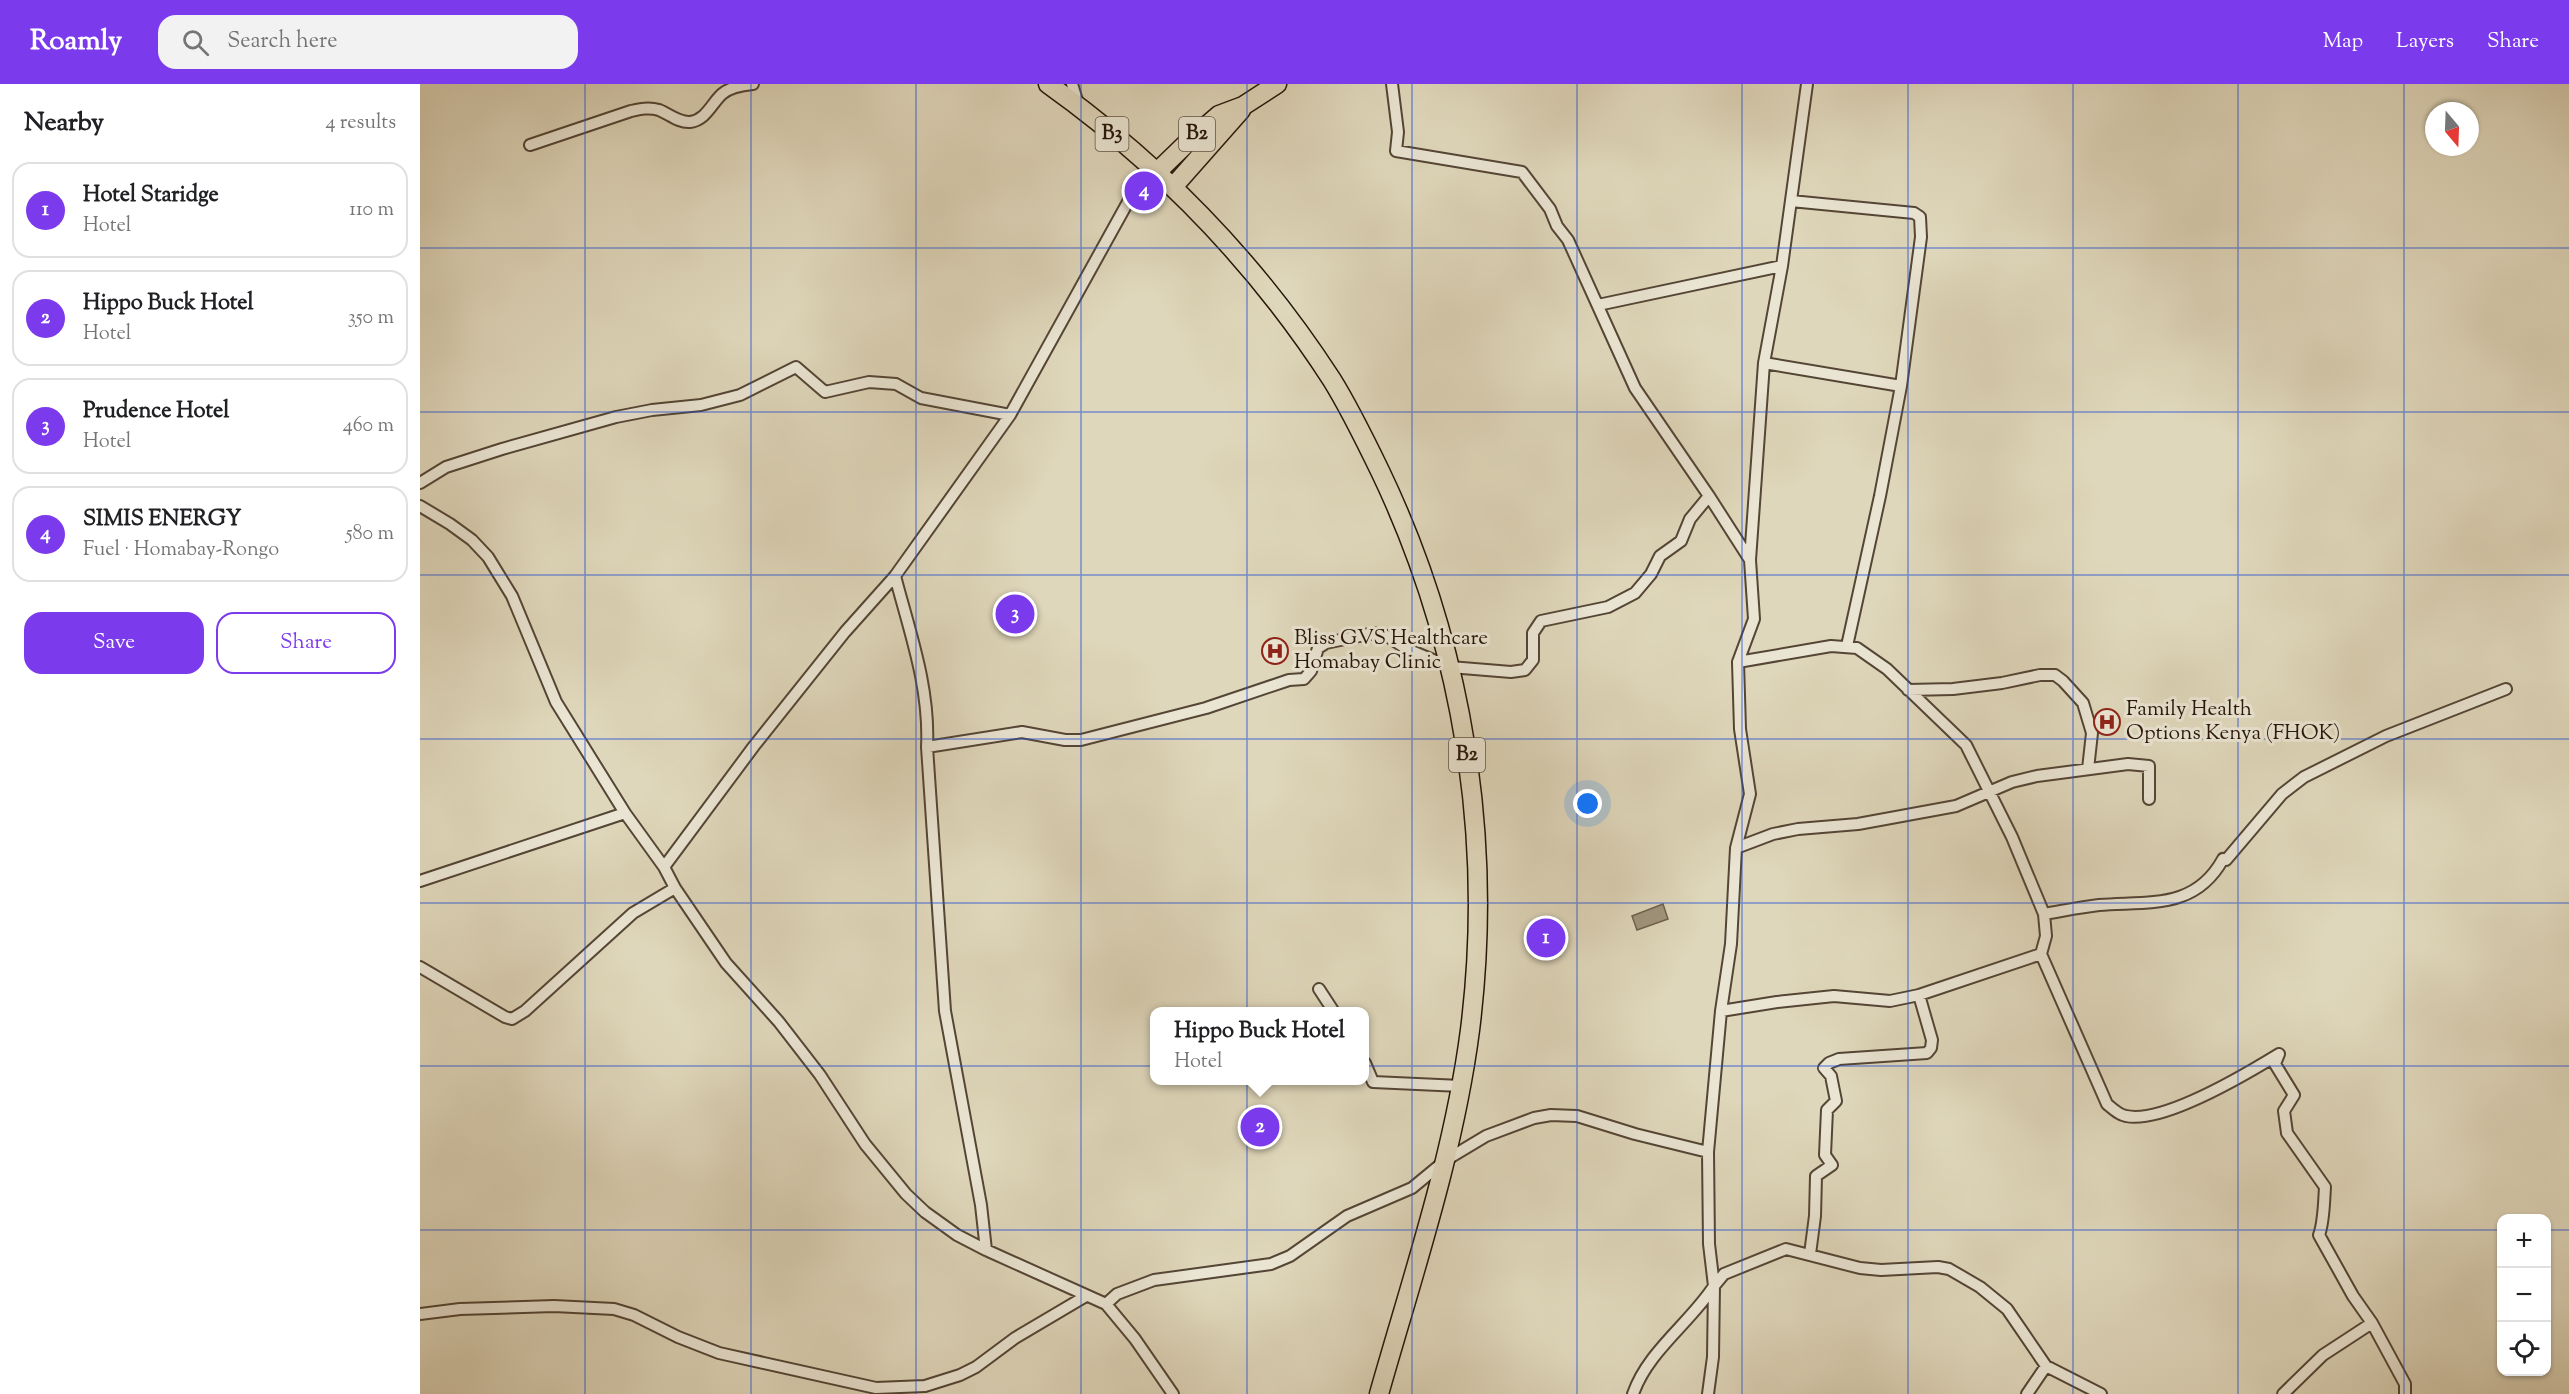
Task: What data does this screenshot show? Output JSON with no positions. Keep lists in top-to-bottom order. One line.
{"streets":{"highway":["B3","B2"]},"crossings":[["B3","B2"]],"places":{"hospital":["Bliss GVS Healthcare Homabay Clinic","Family Health Options Kenya (FHOK)"]},"north":"bottom","page":{"header":"Roamly","search":"Search here","nav":["Map","Layers","Share"],"heading":["Nearby","4 results"],"list":[{"mark":"1","name":"Hotel Staridge","note":"Hotel","value":"110 m"},{"mark":"2","name":"Hippo Buck Hotel","note":"Hotel","value":"350 m"},{"mark":"3","name":"Prudence Hotel","note":"Hotel","value":"460 m"},{"mark":"4","name":"SIMIS ENERGY","note":"Fuel · Homabay-Rongo","value":"580 m"}],"pins":["4","3","1","2"],"buttons":["Save","Share"],"popup":["Hippo Buck Hotel","Hotel"],"map_buttons":["+","−"]}}
